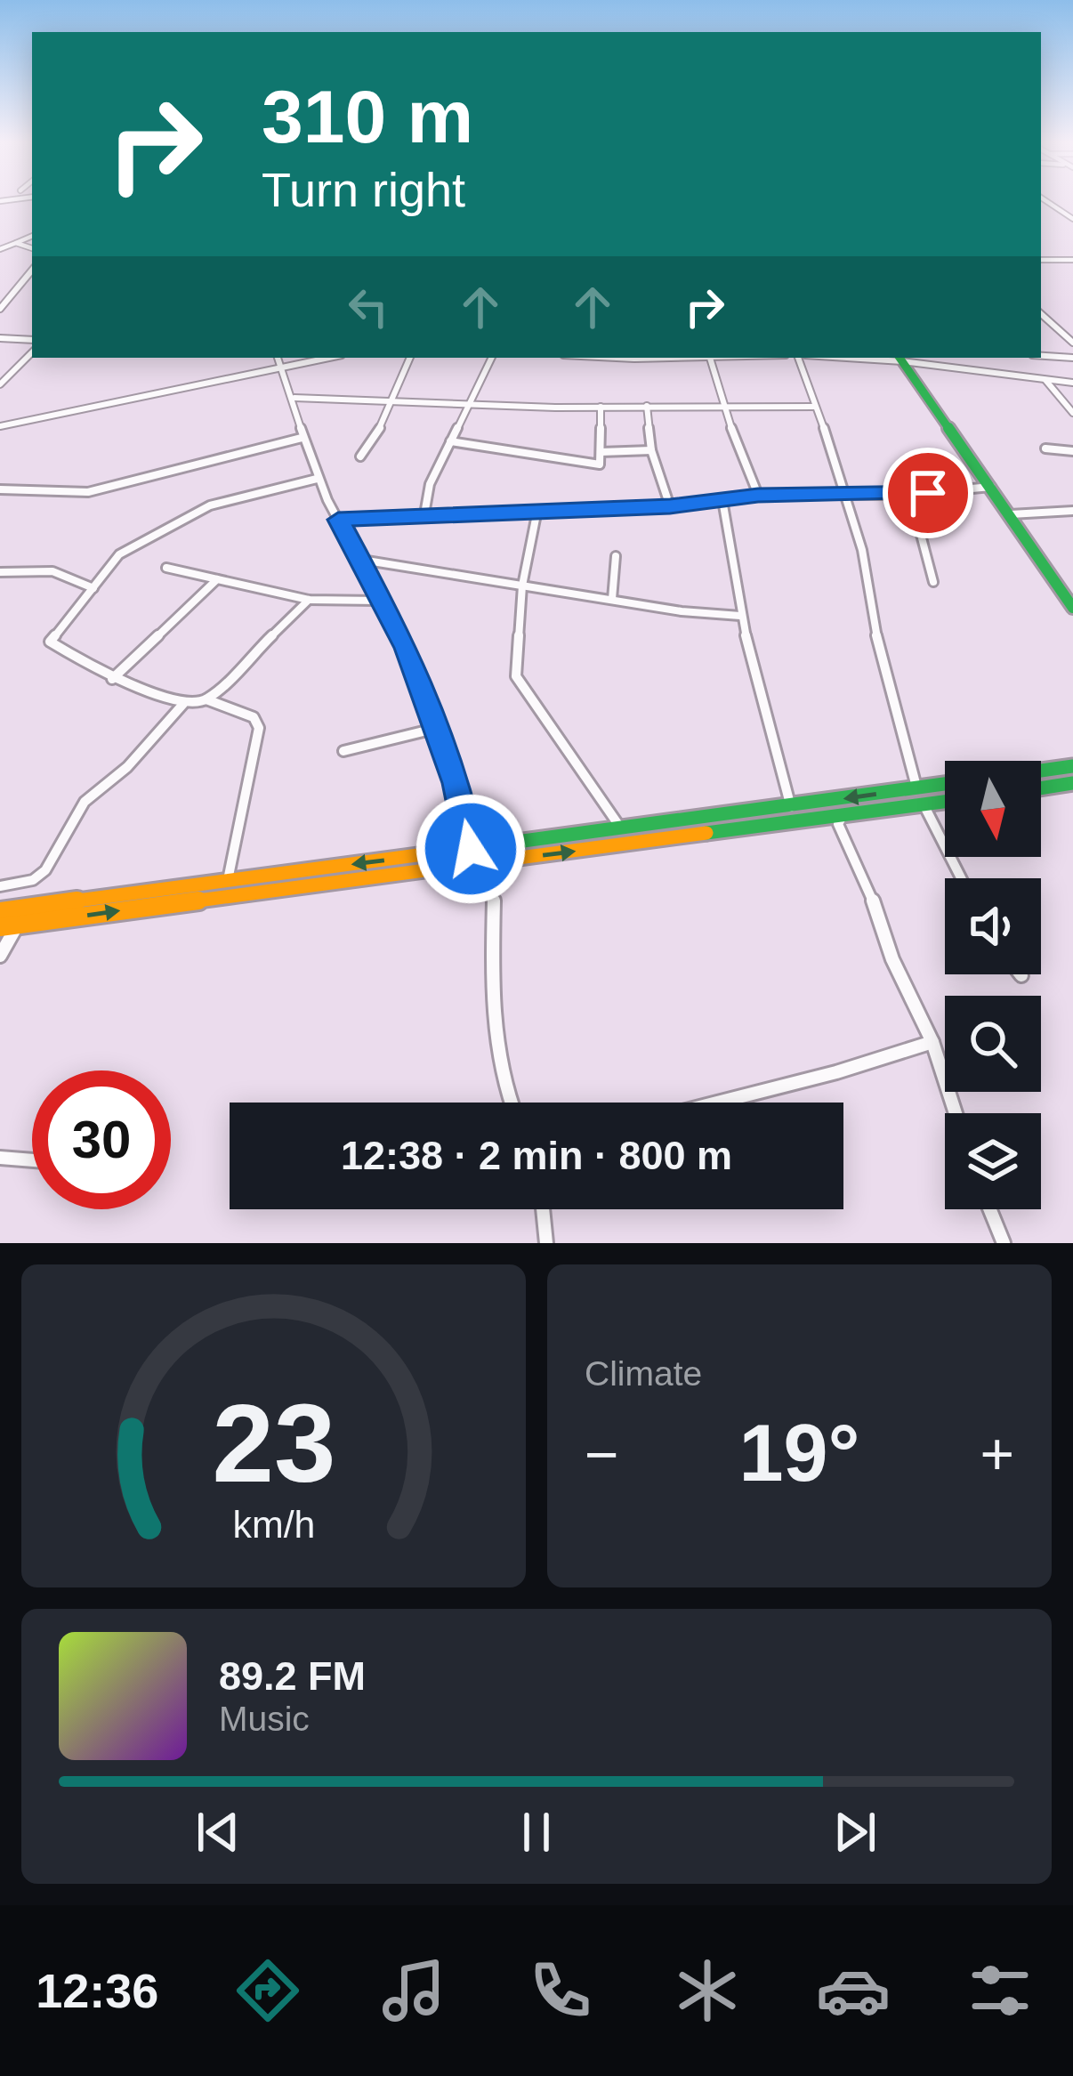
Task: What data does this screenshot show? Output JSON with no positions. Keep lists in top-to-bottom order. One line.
{"north":"bottom","page":{"turn":["310 m","Turn right"],"limit":"30","trip":"12:38 · 2 min · 800 m","tile":"Climate","heat":["−","19°","+"],"song":["89.2 FM","Music"],"tabs":"12:36","gauge":["23","km/h"]}}
